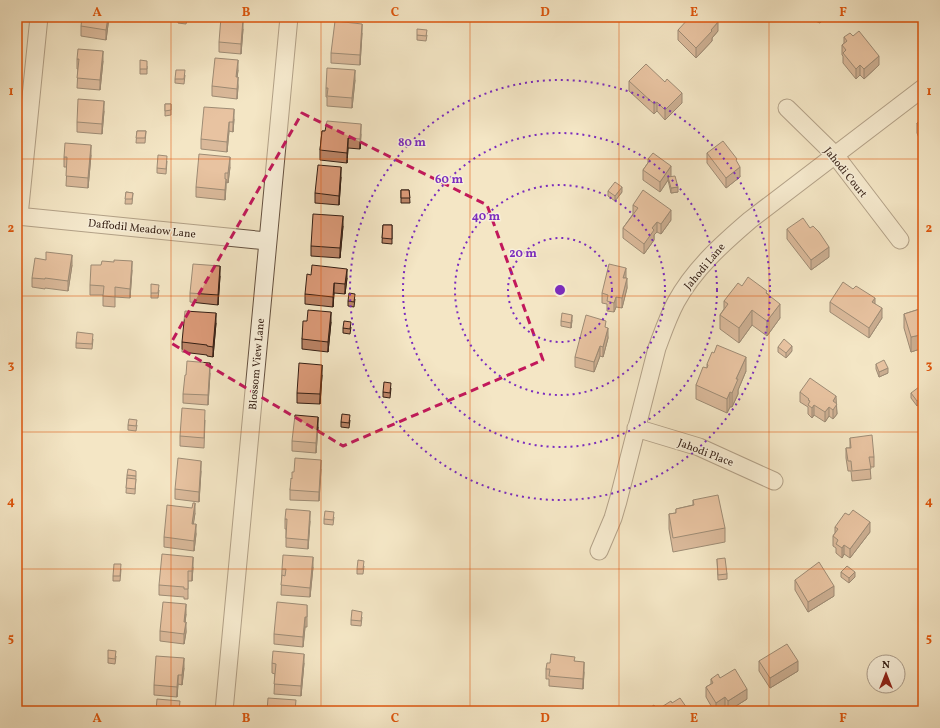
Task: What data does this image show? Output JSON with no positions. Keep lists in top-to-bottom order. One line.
{"streets":{"street":["Jahodi Court","Daffodil Meadow Lane","Jahodi Lane","Blossom View Lane","Jahodi Place"]},"crossings":[["Jahodi Court","Jahodi Lane"],["Daffodil Meadow Lane","Blossom View Lane"],["Jahodi Lane","Jahodi Place"]],"north":"top","grid":{"columns":["A","B","C","D","E","F"],"rows":["1","2","3","4","5"]},"rings":["80 m","60 m","40 m","20 m"]}
